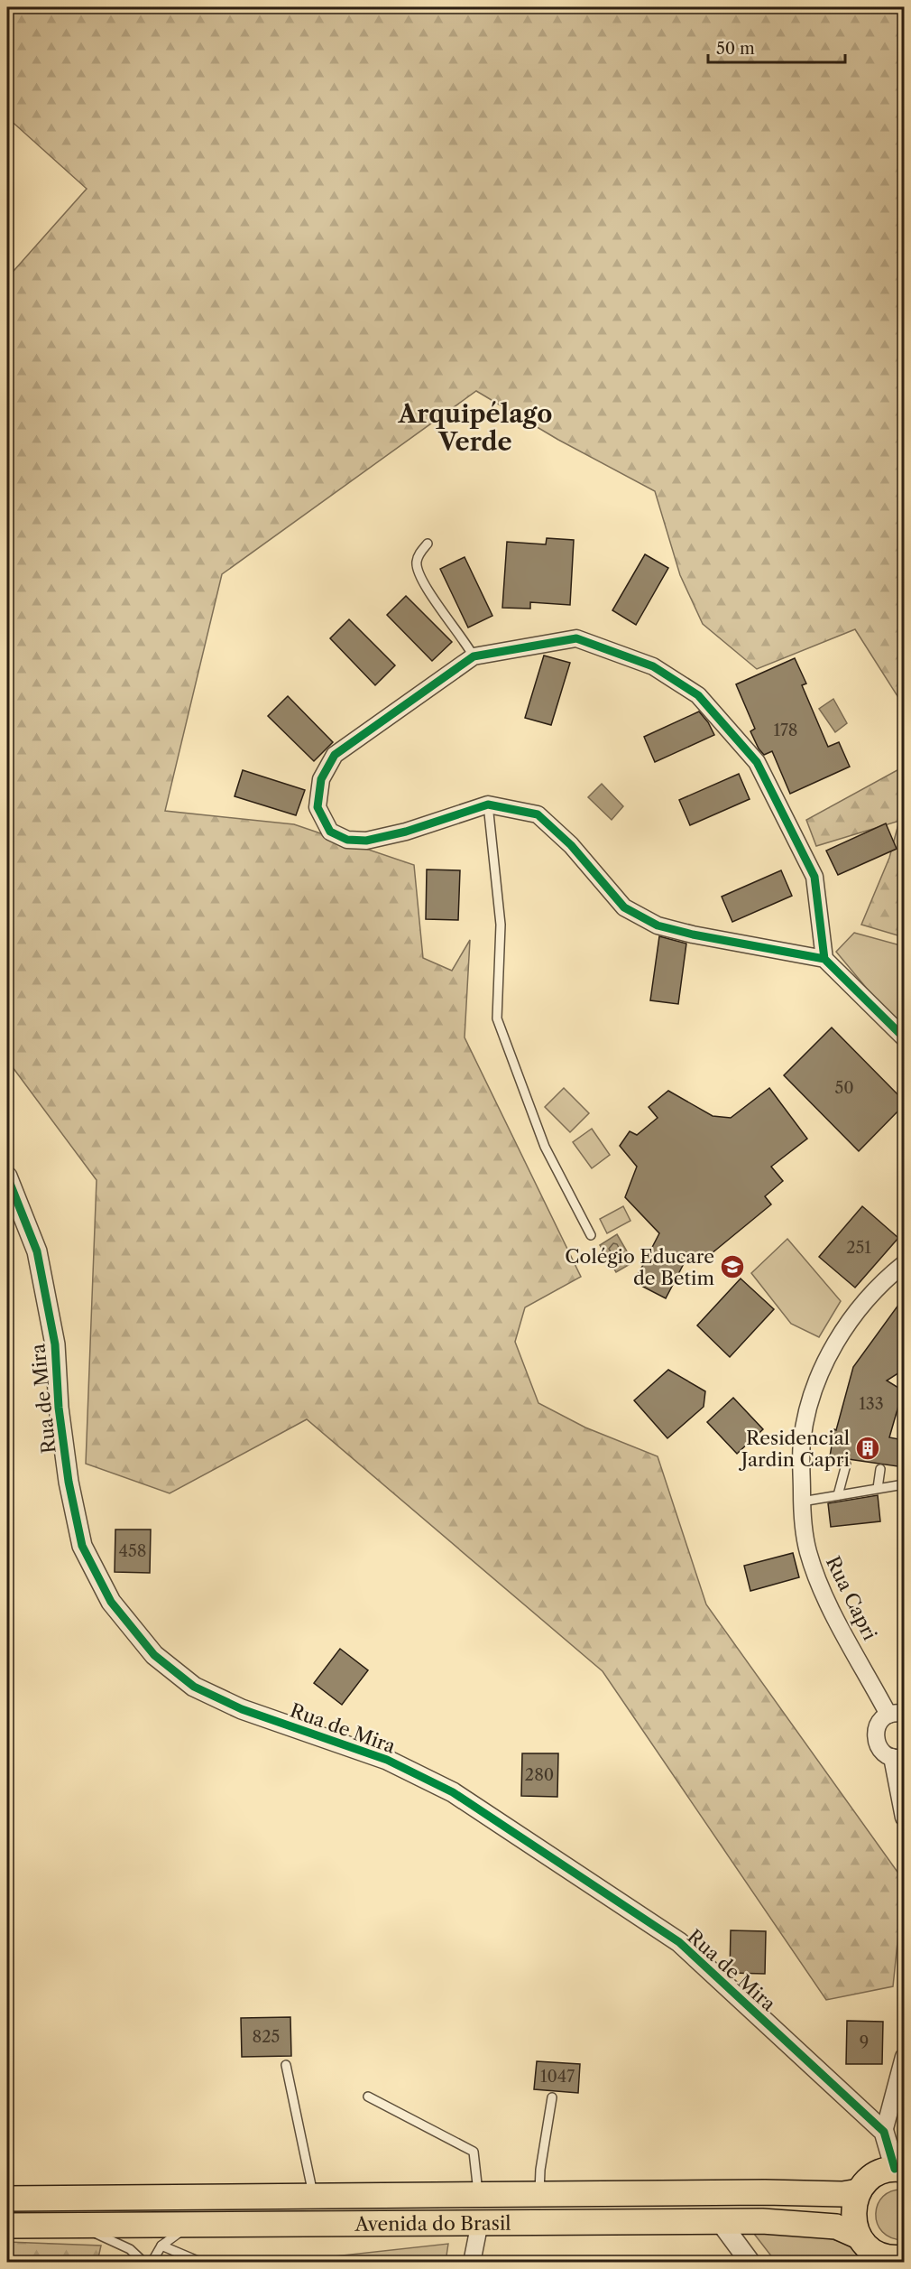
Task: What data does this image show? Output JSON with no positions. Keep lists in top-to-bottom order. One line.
{"streets":{"main road":["Avenida do Brasil"],"street":["Rua de Mira","Rua Capri"]},"districts":["Arquipélago Verde"],"places":{"school or university":["Colégio Educare de Betim"],"building":["Residencial Jardin Capri"]},"house_numbers":["178","50","251","133","458","280","825","9","1047"],"scale_bar":"50 m"}
